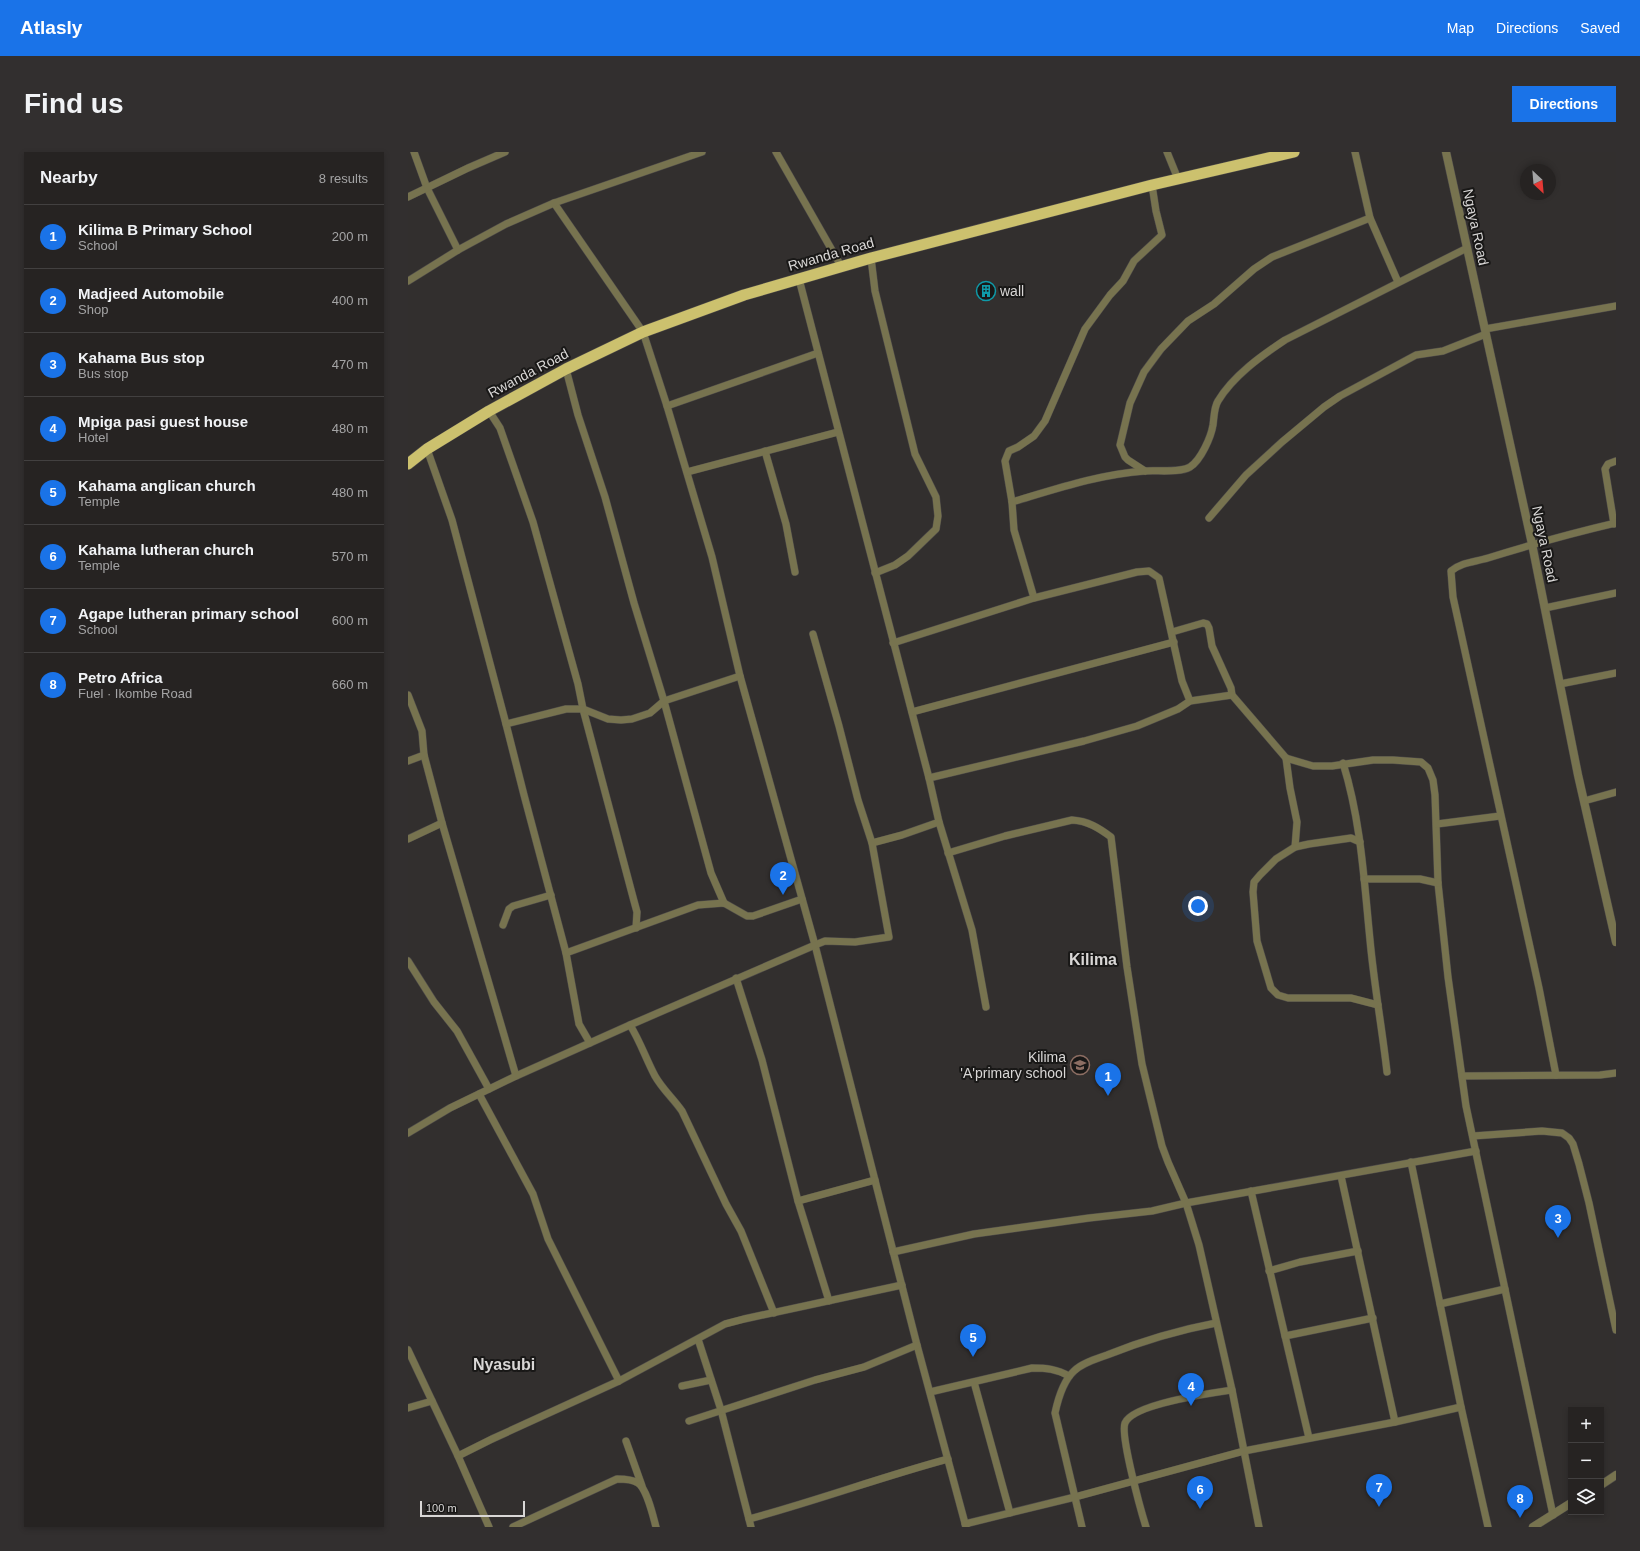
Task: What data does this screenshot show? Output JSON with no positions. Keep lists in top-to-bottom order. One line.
{"streets":{"highway":["Rwanda Road"],"street":["Ngaya Road"]},"districts":["Kilima","Nyasubi"],"places":{"building":["wall"],"school or university":["Kilima 'A'primary school"]},"scale_bar":"100 m","north":"bottom right","page":{"header":"Atlasly","nav":["Map","Directions","Saved"],"buttons":"Directions","title":"Find us","heading":["Nearby","8 results"],"list":[{"mark":"1","name":"Kilima B Primary School","note":"School","value":"200 m"},{"mark":"2","name":"Madjeed Automobile","note":"Shop","value":"400 m"},{"mark":"3","name":"Kahama Bus stop","note":"Bus stop","value":"470 m"},{"mark":"4","name":"Mpiga pasi guest house","note":"Hotel","value":"480 m"},{"mark":"5","name":"Kahama anglican church","note":"Temple","value":"480 m"},{"mark":"6","name":"Kahama lutheran church","note":"Temple","value":"570 m"},{"mark":"7","name":"Agape lutheran primary school","note":"School","value":"600 m"},{"mark":"8","name":"Petro Africa","note":"Fuel · Ikombe Road","value":"660 m"}],"pins":["2","1","3","5","4","7","6","8"],"map_buttons":["+","−"],"scale":"100 m"}}
